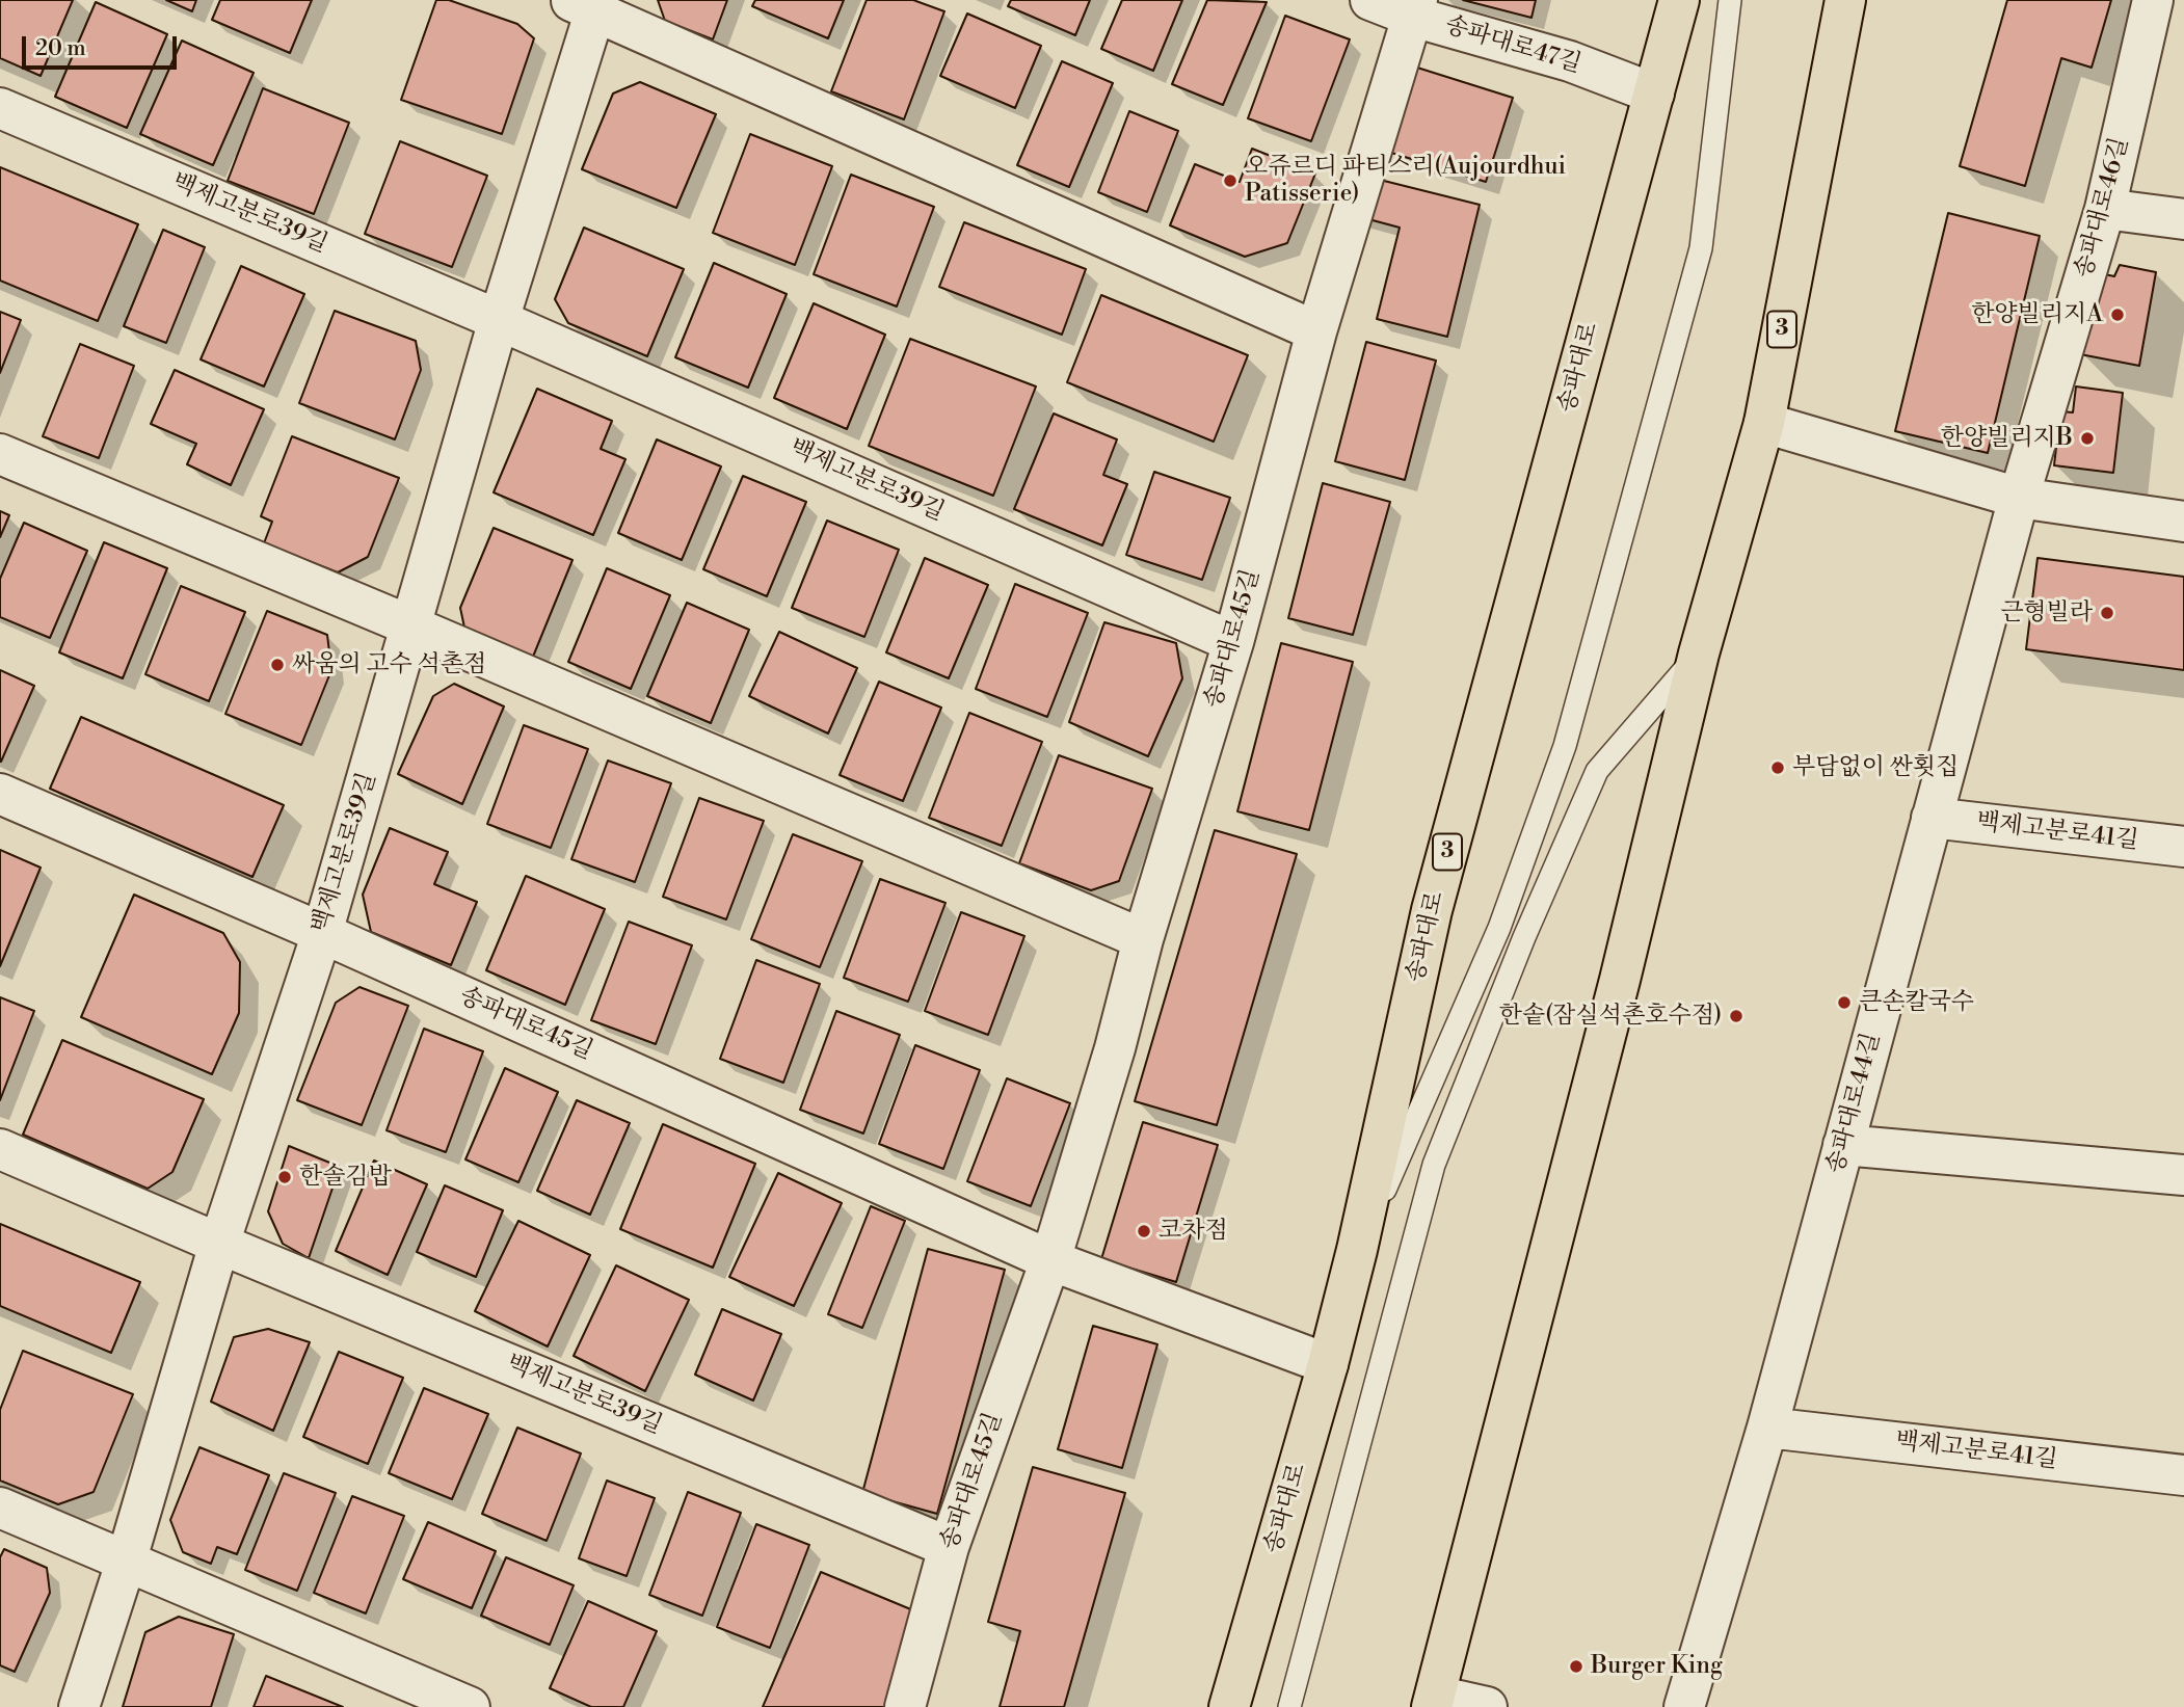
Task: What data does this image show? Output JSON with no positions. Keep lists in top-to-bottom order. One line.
{"streets":{"main road":["3","송파대로"],"street":["송파대로47길","송파대로46길","백제고분로39길","송파대로45길","백제고분로41길","송파대로44길"]},"crossings":[["송파대로47길","송파대로"],["송파대로47길","송파대로45길"],["송파대로46길","송파대로44길"],["백제고분로39길","송파대로45길"],["송파대로","송파대로45길"],["백제고분로41길","송파대로44길"]],"places":["오쥬르디 파티스리(Aujourdhui Patisserie)","한양빌리지A","한양빌리지B","근형빌라","싸움의 고수 석촌점","부담없이 싼횟집","큰손칼국수","한솥(잠실석촌호수점)","한솔김밥","코차점","Burger King"],"scale_bar":"20 m"}
